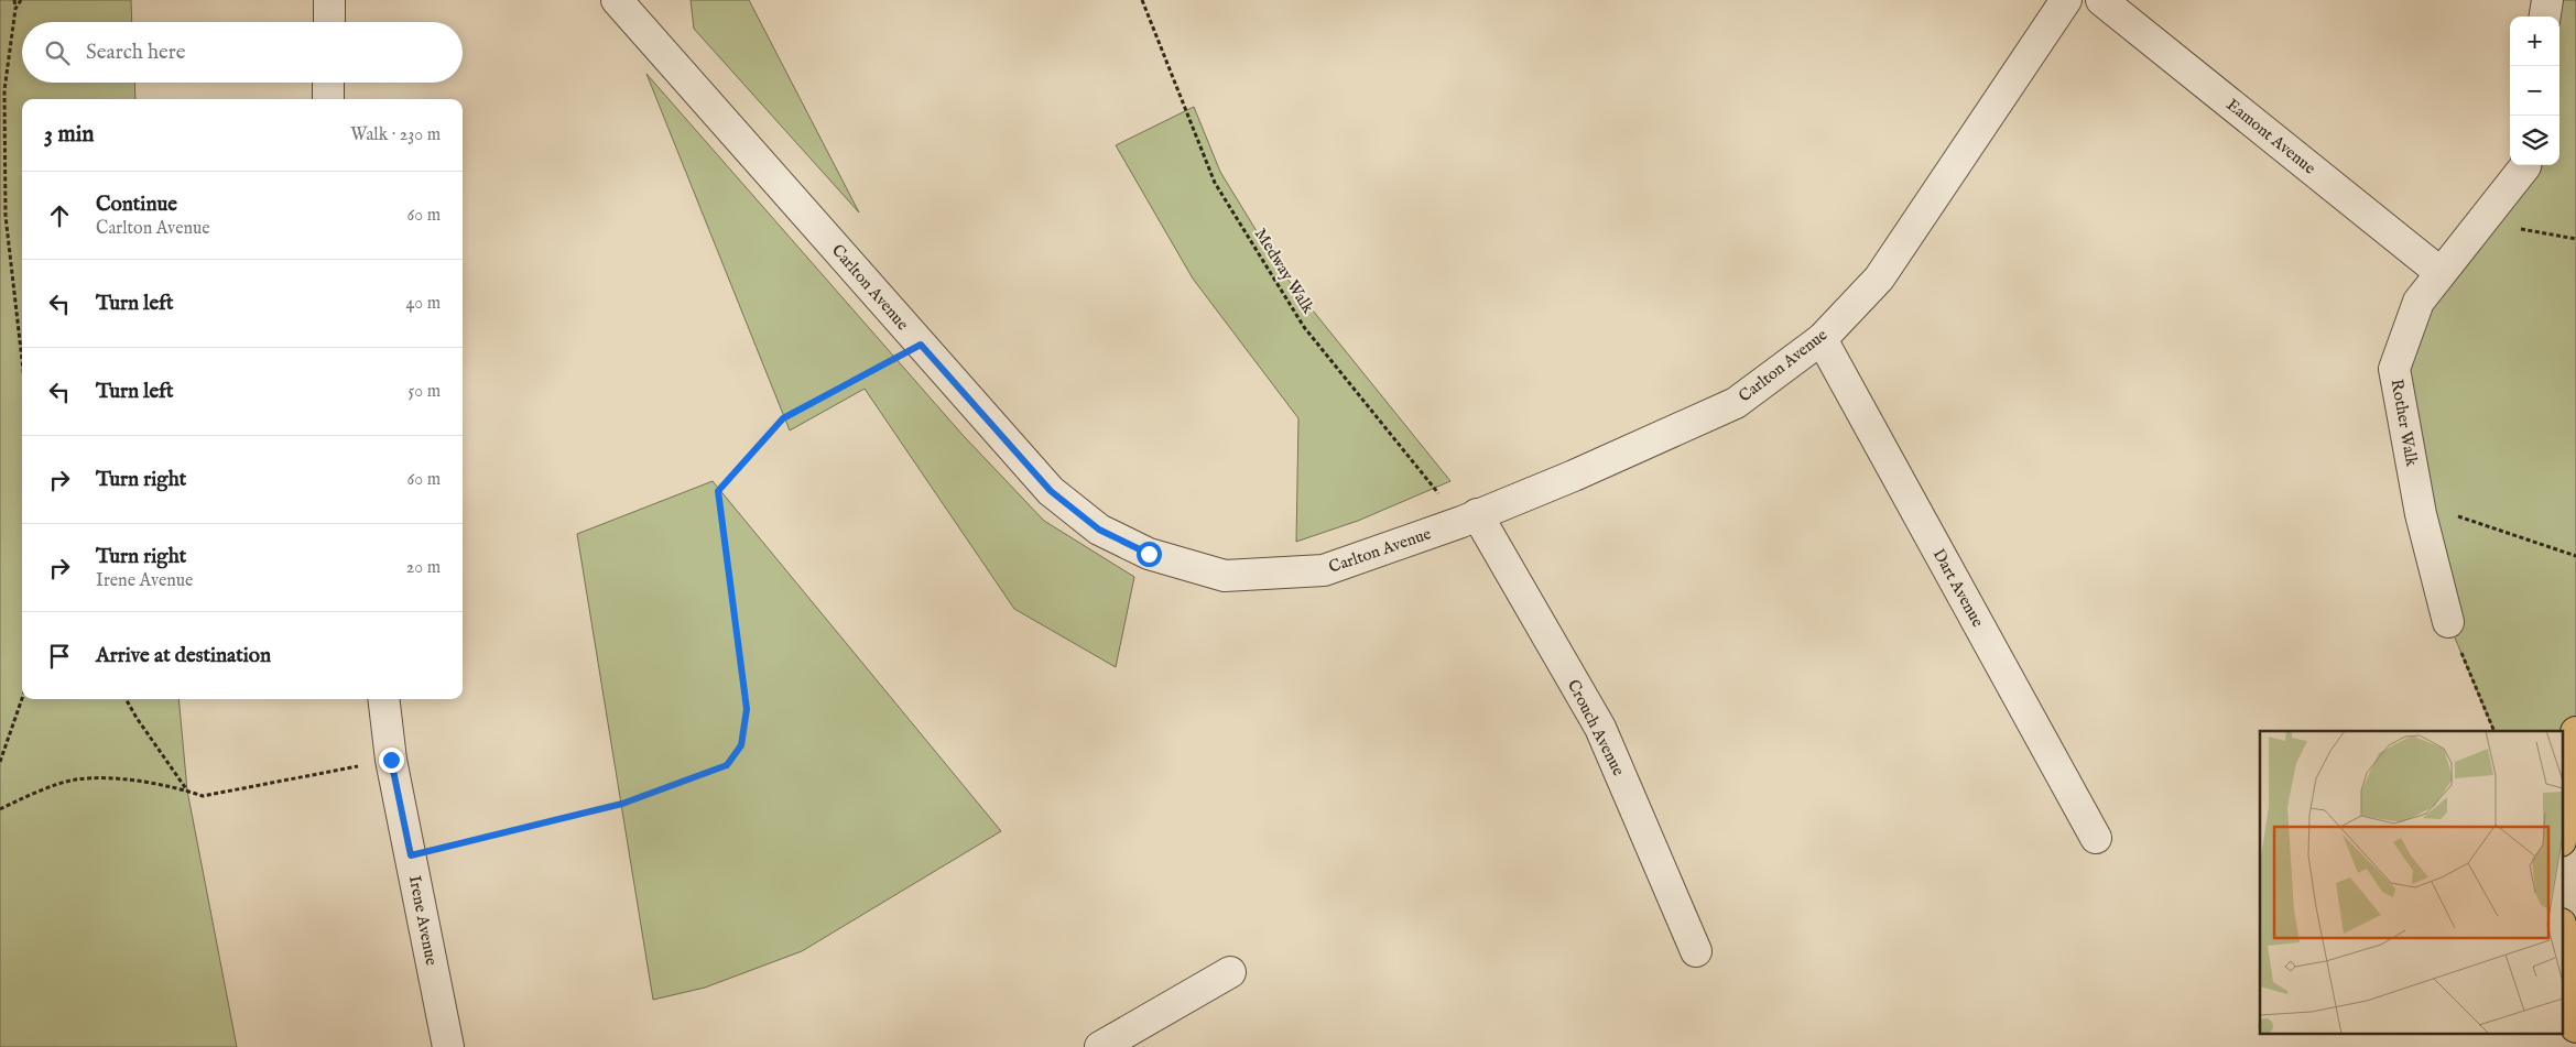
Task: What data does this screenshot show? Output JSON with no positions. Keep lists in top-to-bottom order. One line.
{"streets":{"street":["Eamont Avenue","Carlton Avenue","Rother Walk","Dart Avenue","Crouch Avenue","Irene Avenue"],"path":["Medway Walk"]},"crossings":[["Eamont Avenue","Rother Walk"],["Medway Walk","Carlton Avenue"],["Medway Walk","Crouch Avenue"],["Carlton Avenue","Dart Avenue"],["Carlton Avenue","Crouch Avenue"]],"page":{"map_buttons":["+","−"],"search":"Search here","heading":["3 min","Walk · 230 m"],"list":[["Continue","Carlton Avenue","60 m"],["Turn left","40 m"],["Turn left","50 m"],["Turn right","60 m"],["Turn right","Irene Avenue","20 m"],"Arrive at destination"]}}
